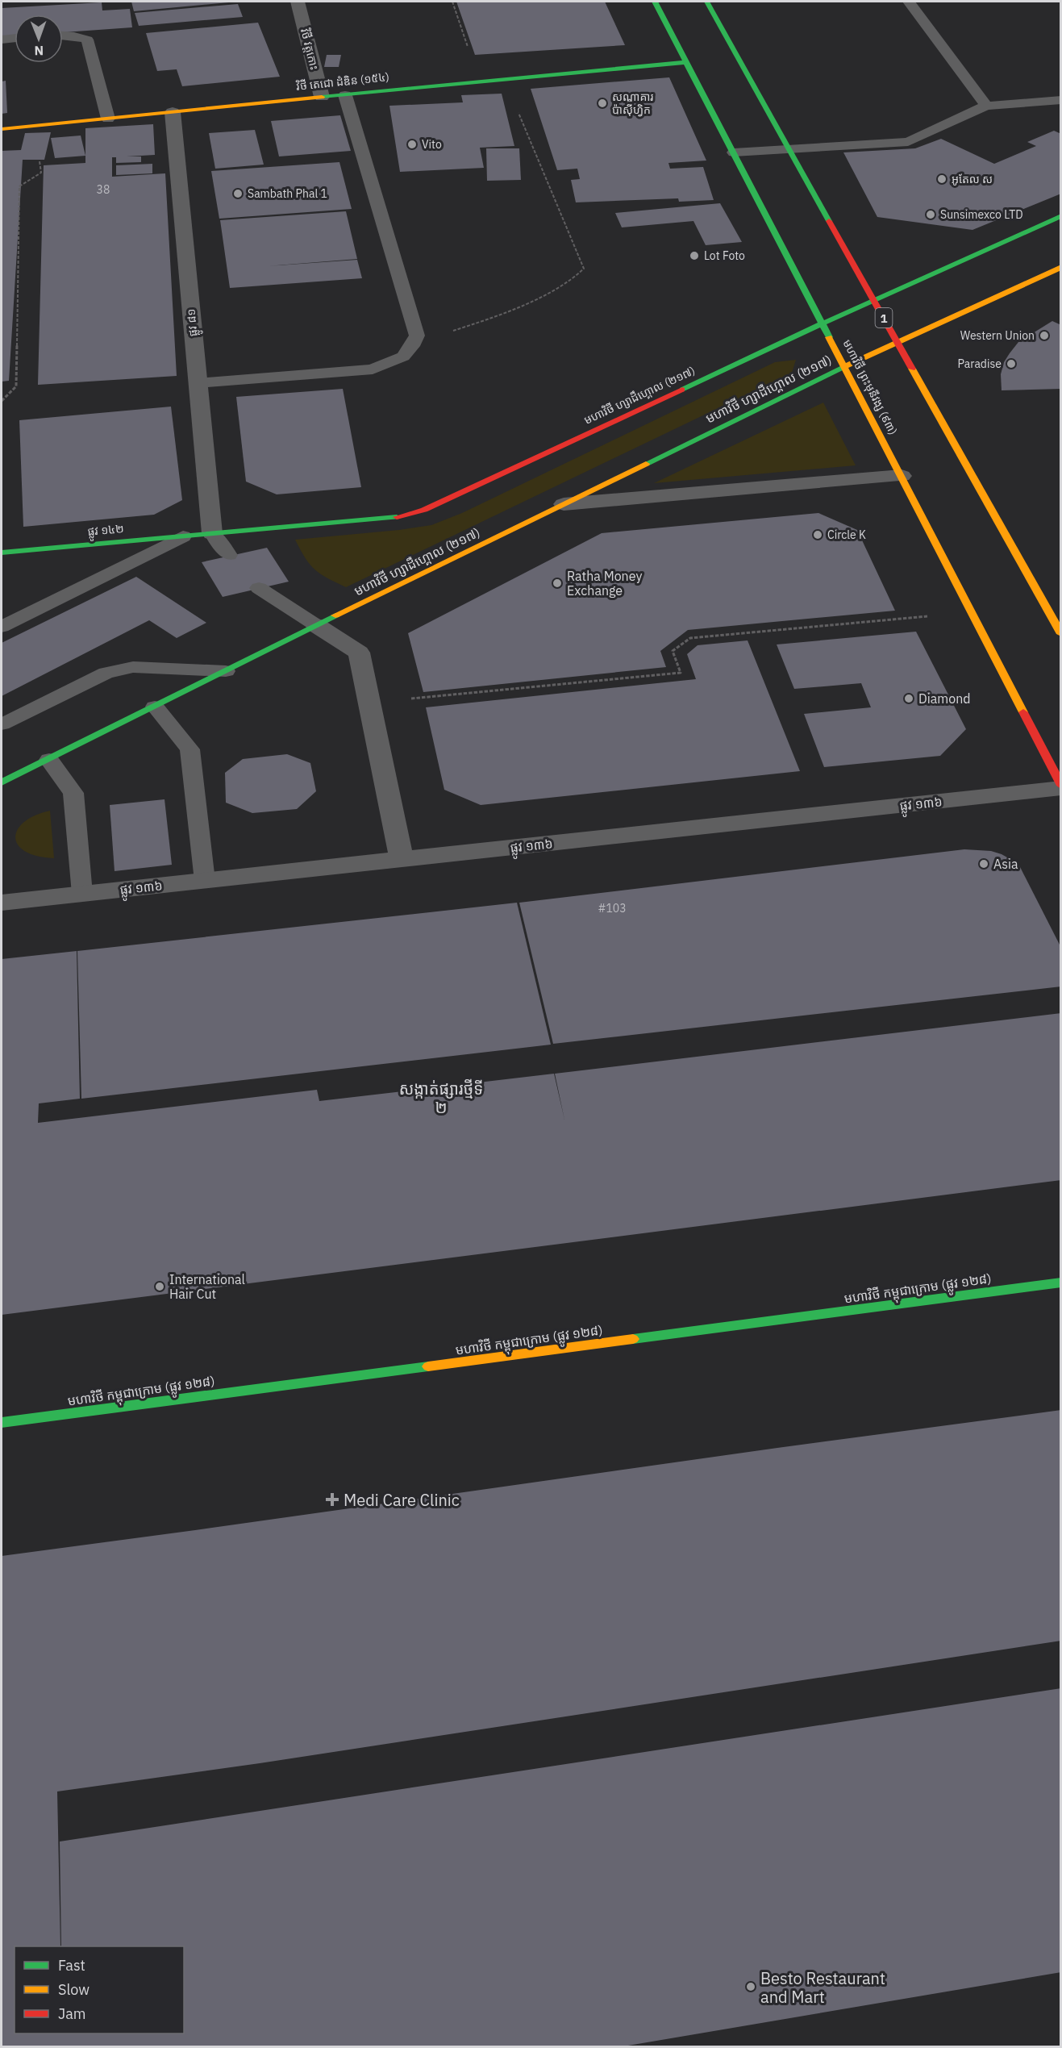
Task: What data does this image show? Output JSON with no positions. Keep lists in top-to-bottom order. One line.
{"streets":{"main road":["វិថី តេជោ ដំឌិន (១៥៤)","1","មហាវិថី ព្រះមុនីវង្ស (៩៣)","មហាវិថី ហ្សាដឺហ្គោល (២១៧)","មហាវិថី ហ្សាដឹហ្គោល (២១៧)","ផ្លូវ ១៤២","មហាវិថី កម្ពុជាក្រោម (ផ្លូវ ១២៨)"],"street":["វិថី វត្តកោះ","ផ្លូវ ៨១","ផ្លូវ ១៣៦"]},"crossings":[["វិថី វត្តកោះ","វិថី តេជោ ដំឌិន (១៥៤)"],["វិថី តេជោ ដំឌិន (១៥៤)","ផ្លូវ ៨១"],["វិថី តេជោ ដំឌិន (១៥៤)","មហាវិថី ព្រះមុនីវង្ស (៩៣)"],["1","មហាវិថី ហ្សាដឹហ្គោល (២១៧)"],["ផ្លូវ ៨១","មហាវិថី ហ្សាដឹហ្គោល (២១៧)"],["ផ្លូវ ៨១","ផ្លូវ ១៤២"],["មហាវិថី ព្រះមុនីវង្ស (៩៣)","មហាវិថី ហ្សាដឺហ្គោល (២១៧)"],["មហាវិថី ព្រះមុនីវង្ស (៩៣)","មហាវិថី ហ្សាដឹហ្គោល (២១៧)"],["មហាវិថី ព្រះមុនីវង្ស (៩៣)","ផ្លូវ ១៣៦"],["មហាវិថី ហ្សាដឹហ្គោល (២១៧)","ផ្លូវ ១៤២"]],"districts":["សង្កាត់ផ្សារថ្មីទី ២"],"places":{"other":["សណ្ឋាគារ ប៉ាស៊ីហ្វិក","Vito","អូតែល ស","Sambath Phal 1","Sunsimexco LTD","Lot Foto","Western Union","Paradise","Circle K","Ratha Money Exchange","Diamond","Asia","International Hair Cut","Besto Restaurant and Mart"],"health":["Medi Care Clinic"]},"house_numbers":["38","#103"],"legend":["Fast","Slow","Jam"],"north":"bottom"}
